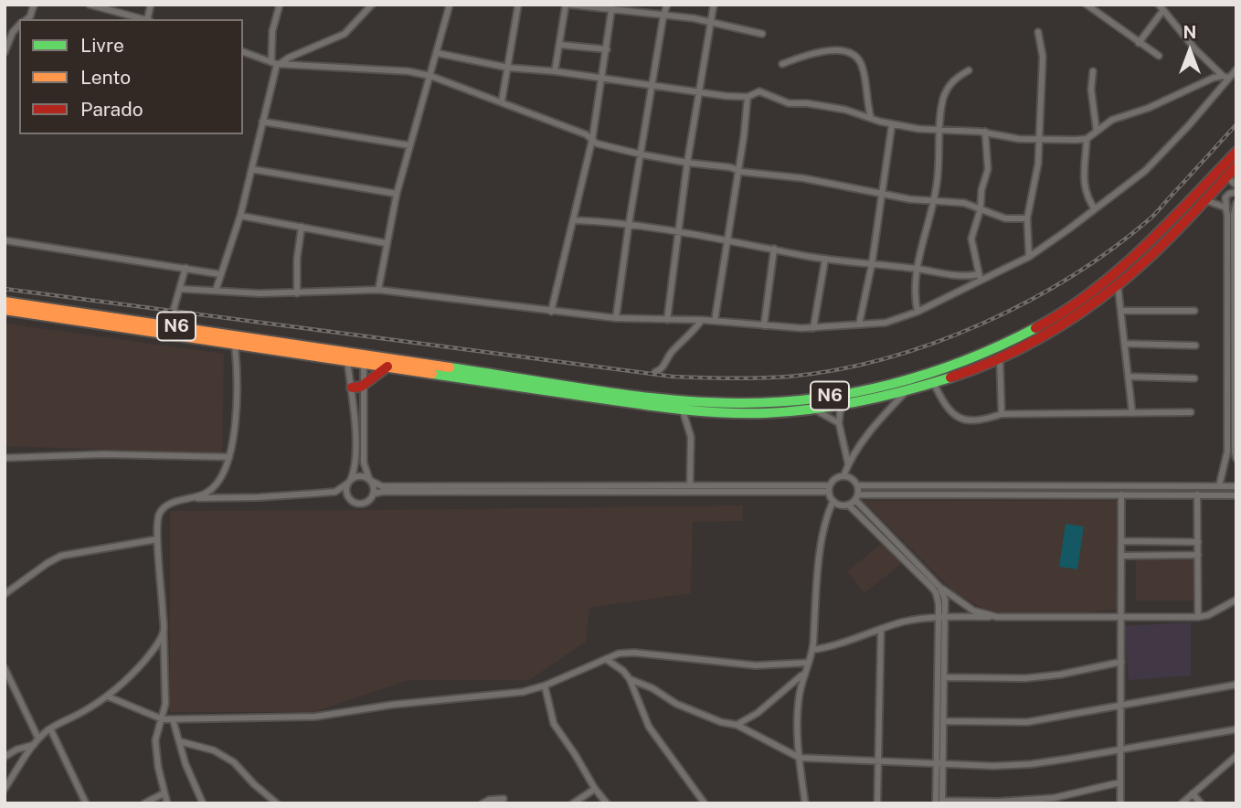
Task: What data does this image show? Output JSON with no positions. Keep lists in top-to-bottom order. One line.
{"streets":{"highway":["N6"]},"legend":["Livre","Lento","Parado"],"north":"top"}
